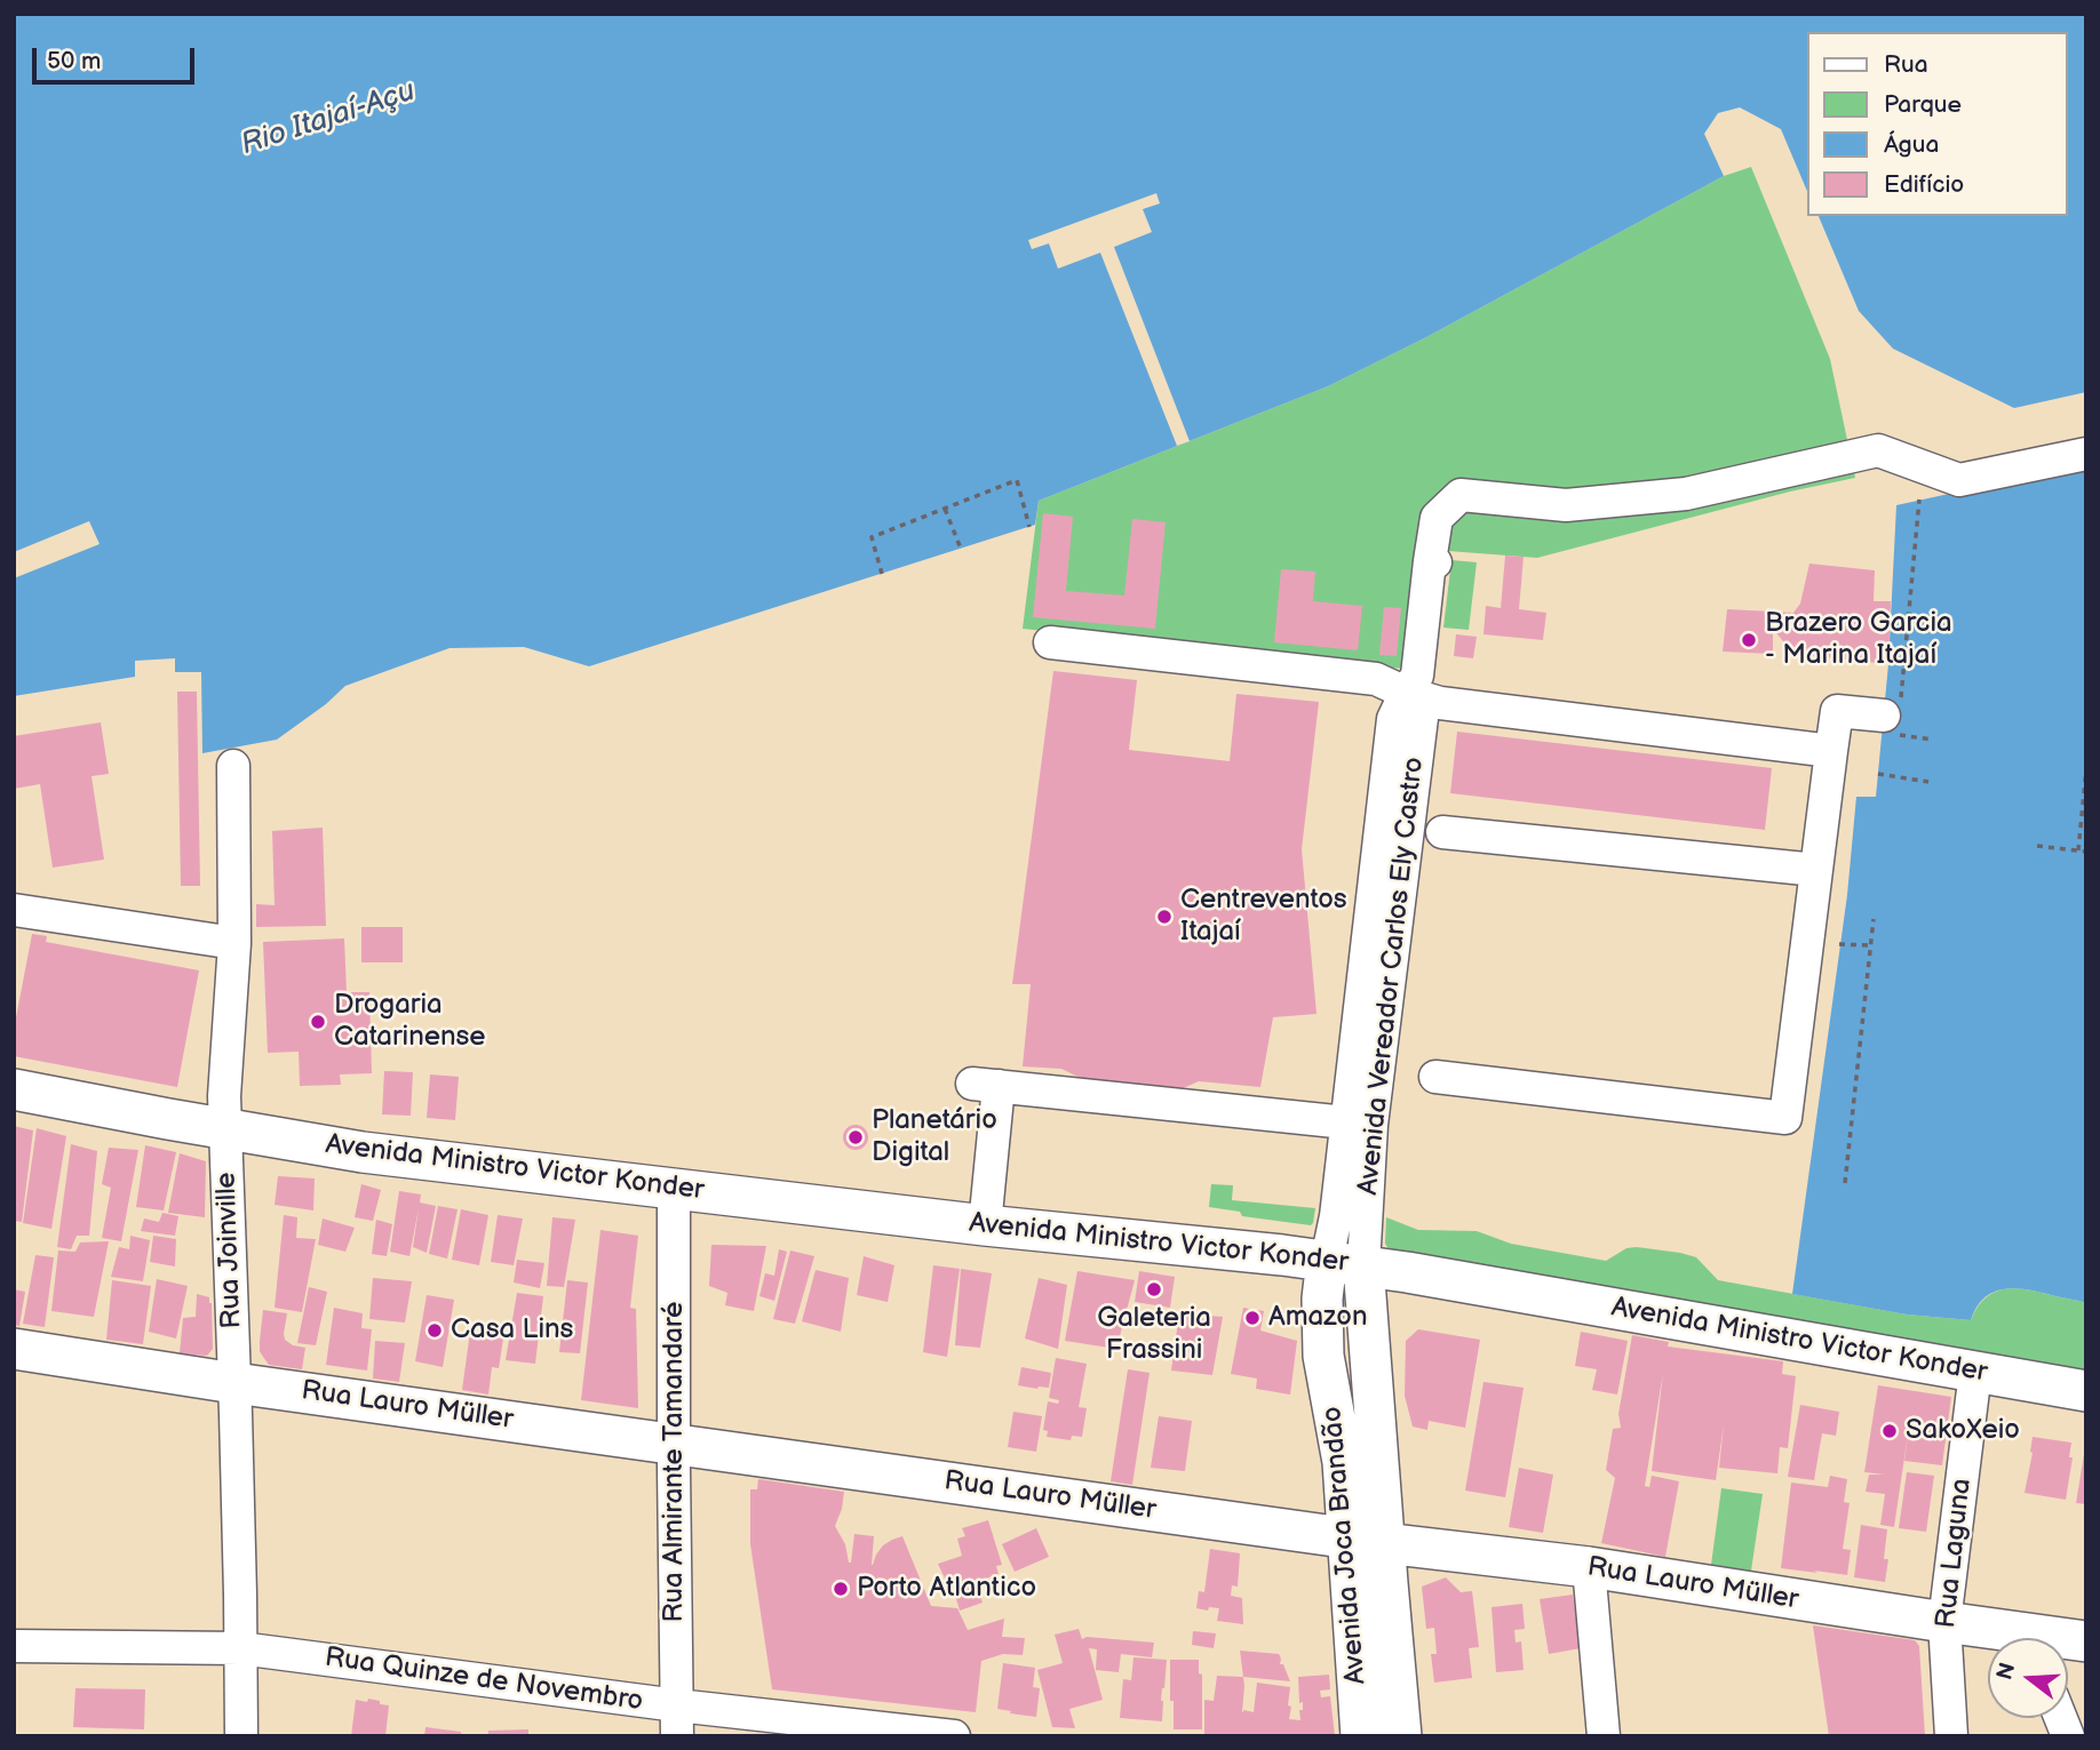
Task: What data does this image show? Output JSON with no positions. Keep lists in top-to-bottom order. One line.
{"streets":{"main road":["Avenida Ministro Victor Konder","Rua Lauro Müller","Avenida Joca Brandão"],"street":["Avenida Vereador Carlos Ely Castro","Rua Joinville","Rua Almirante Tamandaré","Rua Laguna","Rua Quinze de Novembro"]},"crossings":[["Avenida Vereador Carlos Ely Castro","Avenida Ministro Victor Konder"],["Avenida Vereador Carlos Ely Castro","Avenida Joca Brandão"],["Avenida Ministro Victor Konder","Rua Joinville"],["Avenida Ministro Victor Konder","Rua Almirante Tamandaré"],["Avenida Ministro Victor Konder","Avenida Joca Brandão"],["Avenida Ministro Victor Konder","Rua Laguna"],["Rua Joinville","Rua Lauro Müller"],["Rua Joinville","Rua Quinze de Novembro"],["Rua Lauro Müller","Rua Almirante Tamandaré"],["Rua Lauro Müller","Avenida Joca Brandão"],["Rua Lauro Müller","Rua Laguna"],["Rua Almirante Tamandaré","Rua Quinze de Novembro"]],"water":["Rio Itajaí-Açu"],"places":["Brazero Garcia - Marina Itajaí","Centreventos Itajaí","Drogaria Catarinense","Planetário Digital","Galeteria Frassini","Amazon","Casa Lins","SakoXeio","Porto Atlantico"],"legend":["Rua","Parque","Água","Edifício"],"scale_bar":"50 m","north":"left"}
